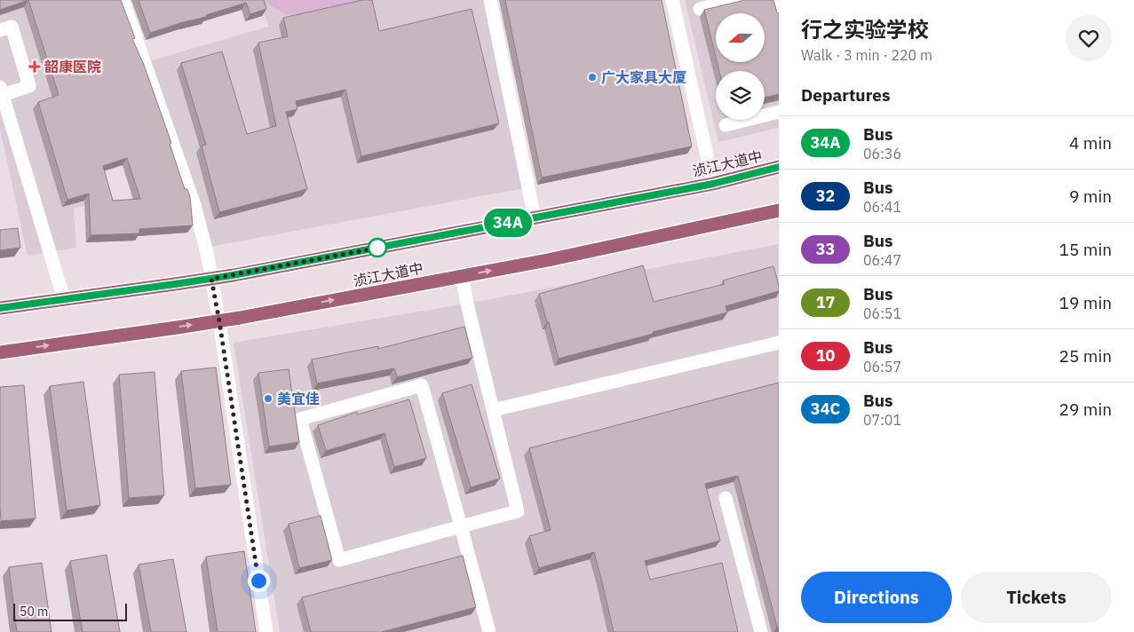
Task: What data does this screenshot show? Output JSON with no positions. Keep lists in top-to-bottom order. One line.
{"streets":{"main road":["浈江大道中"]},"places":{"health":["韶康医院"],"other":["广大家具大厦","美宜佳"]},"lines":["bus line 34A"],"scale_bar":"50 m","north":"left","page":{"on_map":"34A","heading":[["行之实验学校","Walk · 3 min · 220 m"],"Departures"],"list":[{"mark":"34A","name":"Bus","note":"06:36","value":"4 min"},{"mark":"32","name":"Bus","note":"06:41","value":"9 min"},{"mark":"33","name":"Bus","note":"06:47","value":"15 min"},{"mark":"17","name":"Bus","note":"06:51","value":"19 min"},{"mark":"10","name":"Bus","note":"06:57","value":"25 min"},{"mark":"34C","name":"Bus","note":"07:01","value":"29 min"}],"buttons":["Directions","Tickets"],"scale":"50 m"}}
